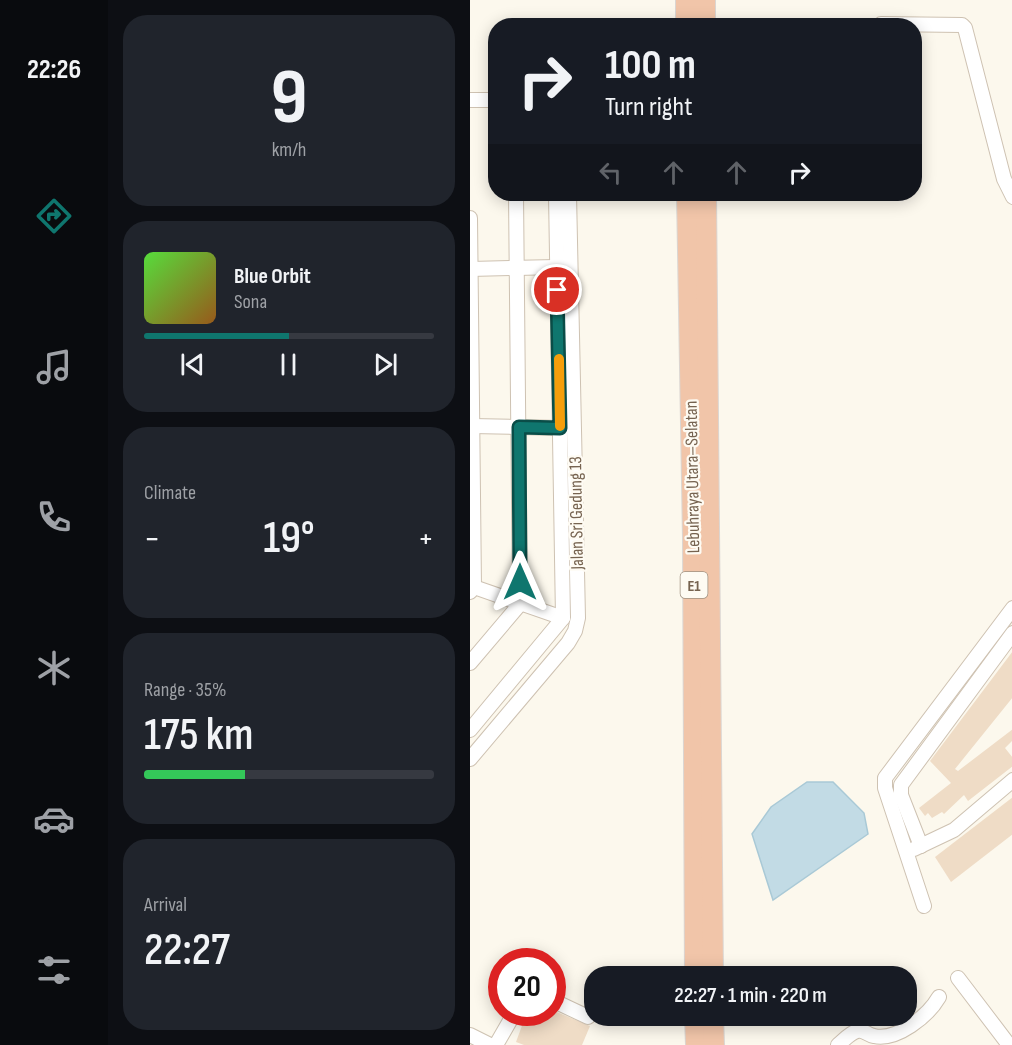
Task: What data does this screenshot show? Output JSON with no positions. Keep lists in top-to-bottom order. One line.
{"streets":{"highway":["Lebuhraya Utara–Selatan","E1"],"street":["Jalan Sri Gedung 13"]},"page":{"tabs":"22:26","tile":[["9","km/h"],"Climate",["Range · 35%","175 km"],["Arrival","22:27"]],"turn":["100 m","Turn right"],"song":["Blue Orbit","Sona"],"heat":["−","19°","+"],"limit":"20","trip":"22:27 · 1 min · 220 m"}}
